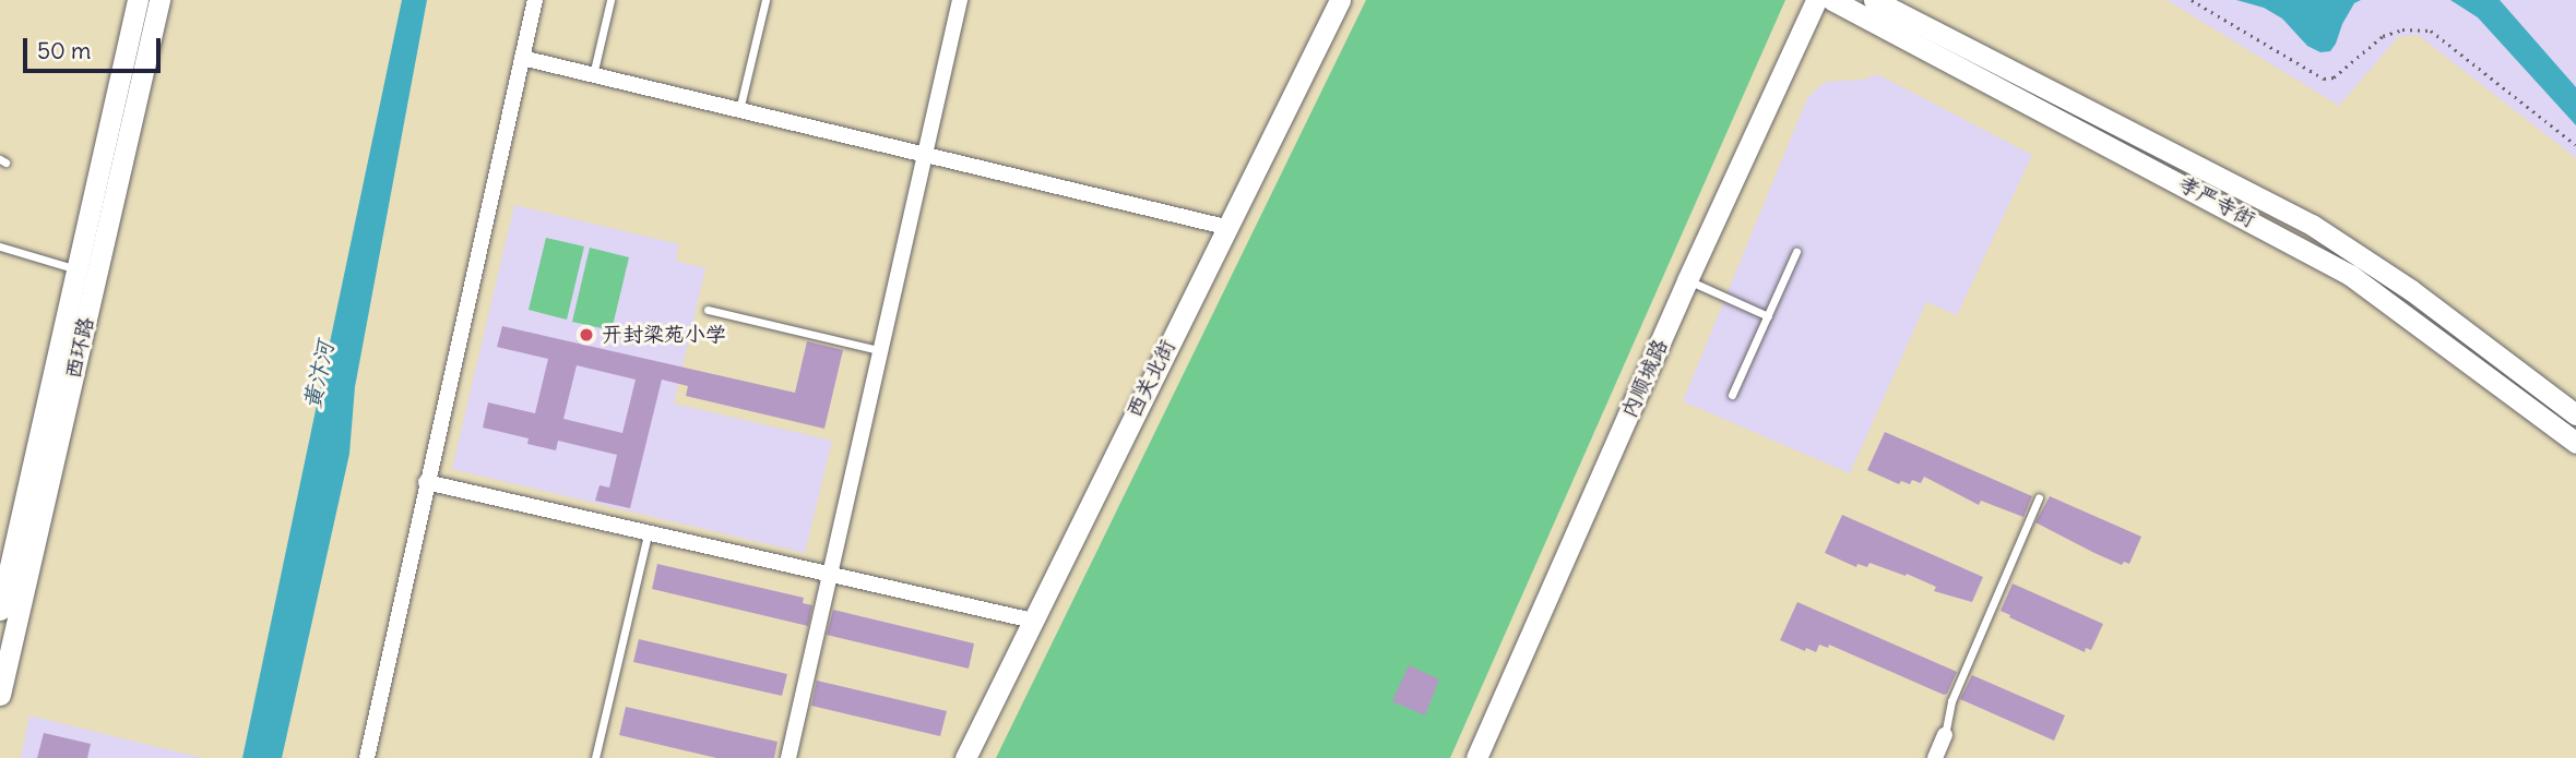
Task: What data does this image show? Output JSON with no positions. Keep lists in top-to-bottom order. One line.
{"streets":{"street":["孝严寺街","西环路","西关北街","内顺城路"]},"water":["黄汴河"],"places":["开封梁苑小学"],"scale_bar":"50 m"}
